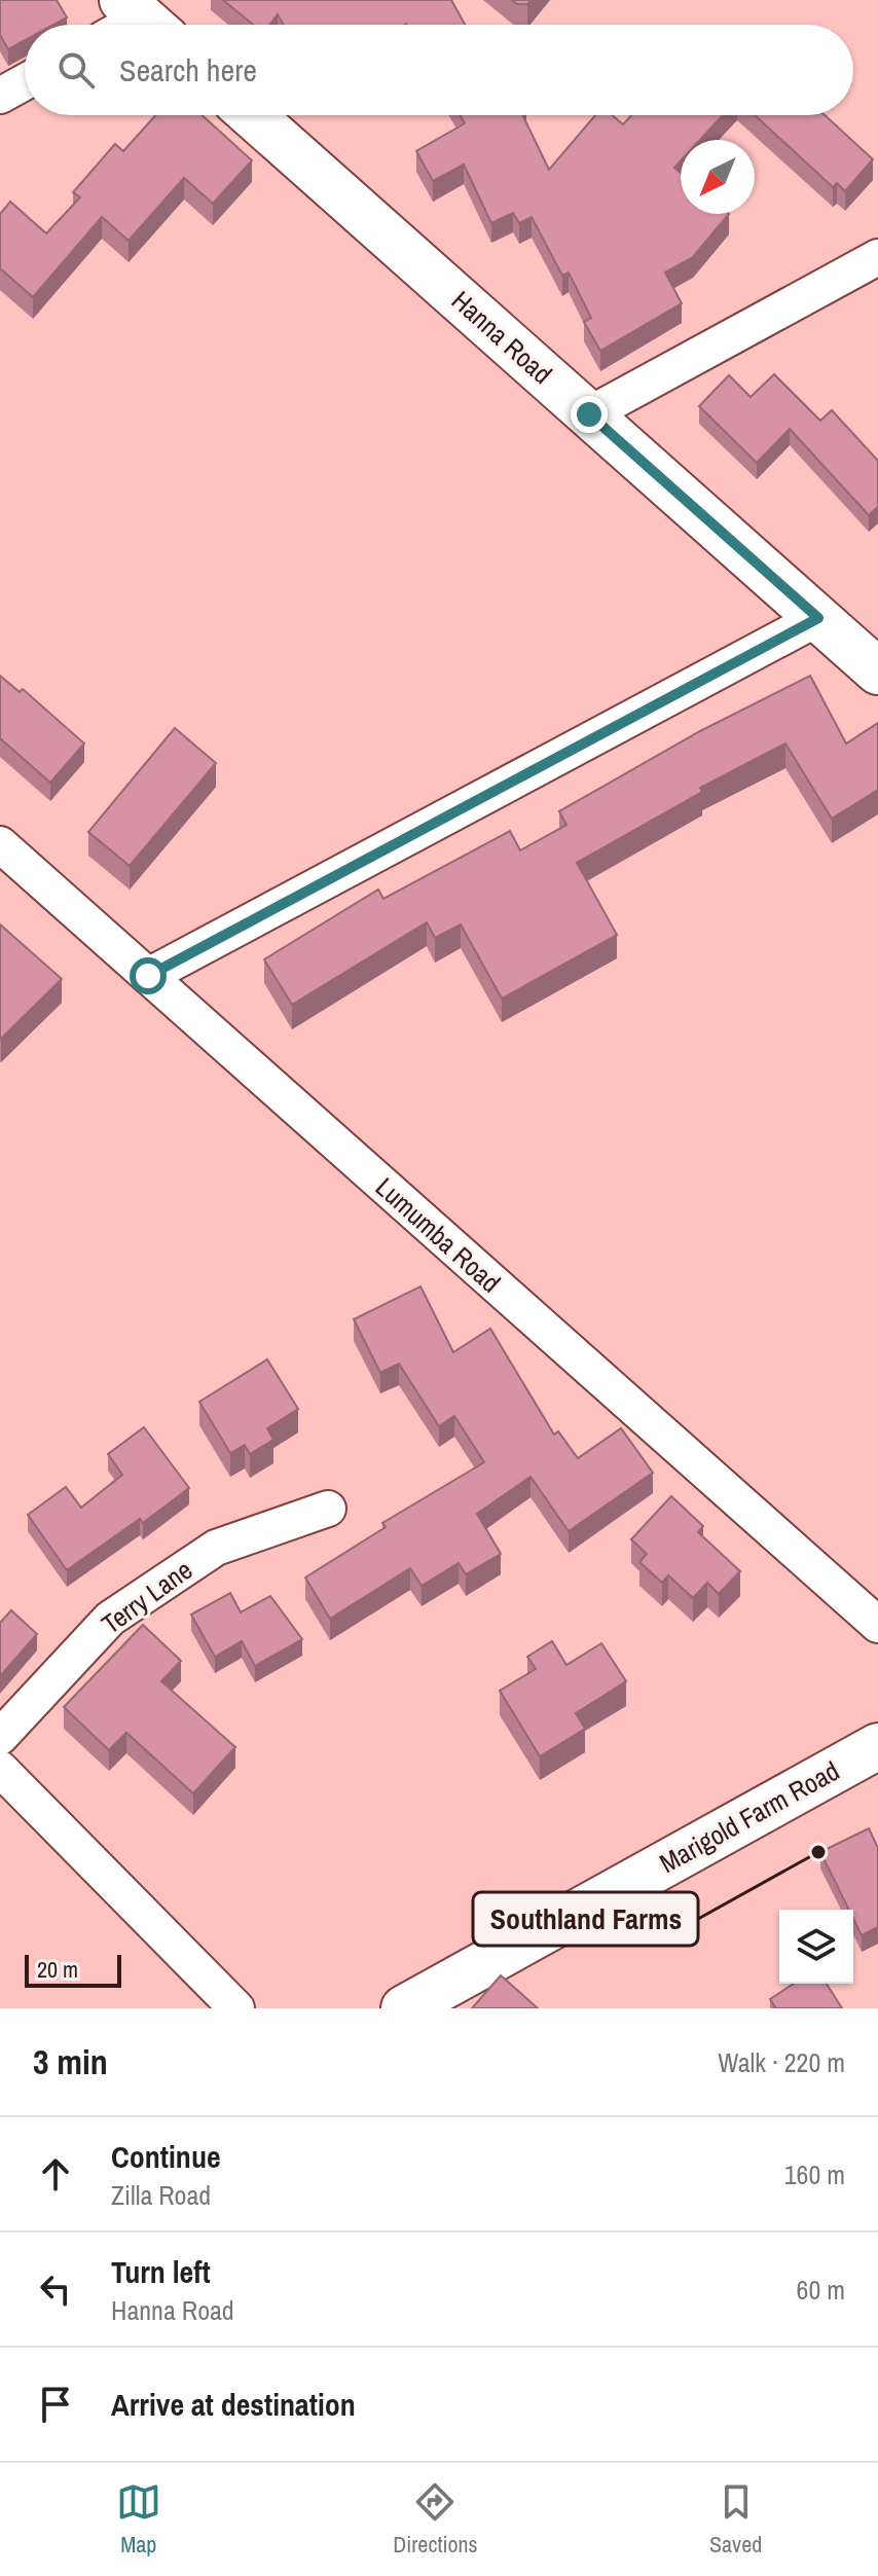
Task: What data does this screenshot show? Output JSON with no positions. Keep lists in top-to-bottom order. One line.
{"streets":{"street":["Hanna Road","Lumumba Road","Terry Lane","Marigold Farm Road"]},"places":["Southland Farms"],"scale_bar":"20 m","north":"bottom left","page":{"search":"Search here","scale":"20 m","heading":["3 min","Walk · 220 m"],"list":[["Continue","Zilla Road","160 m"],["Turn left","Hanna Road","60 m"],"Arrive at destination"],"nav":["Map","Directions","Saved"]}}
